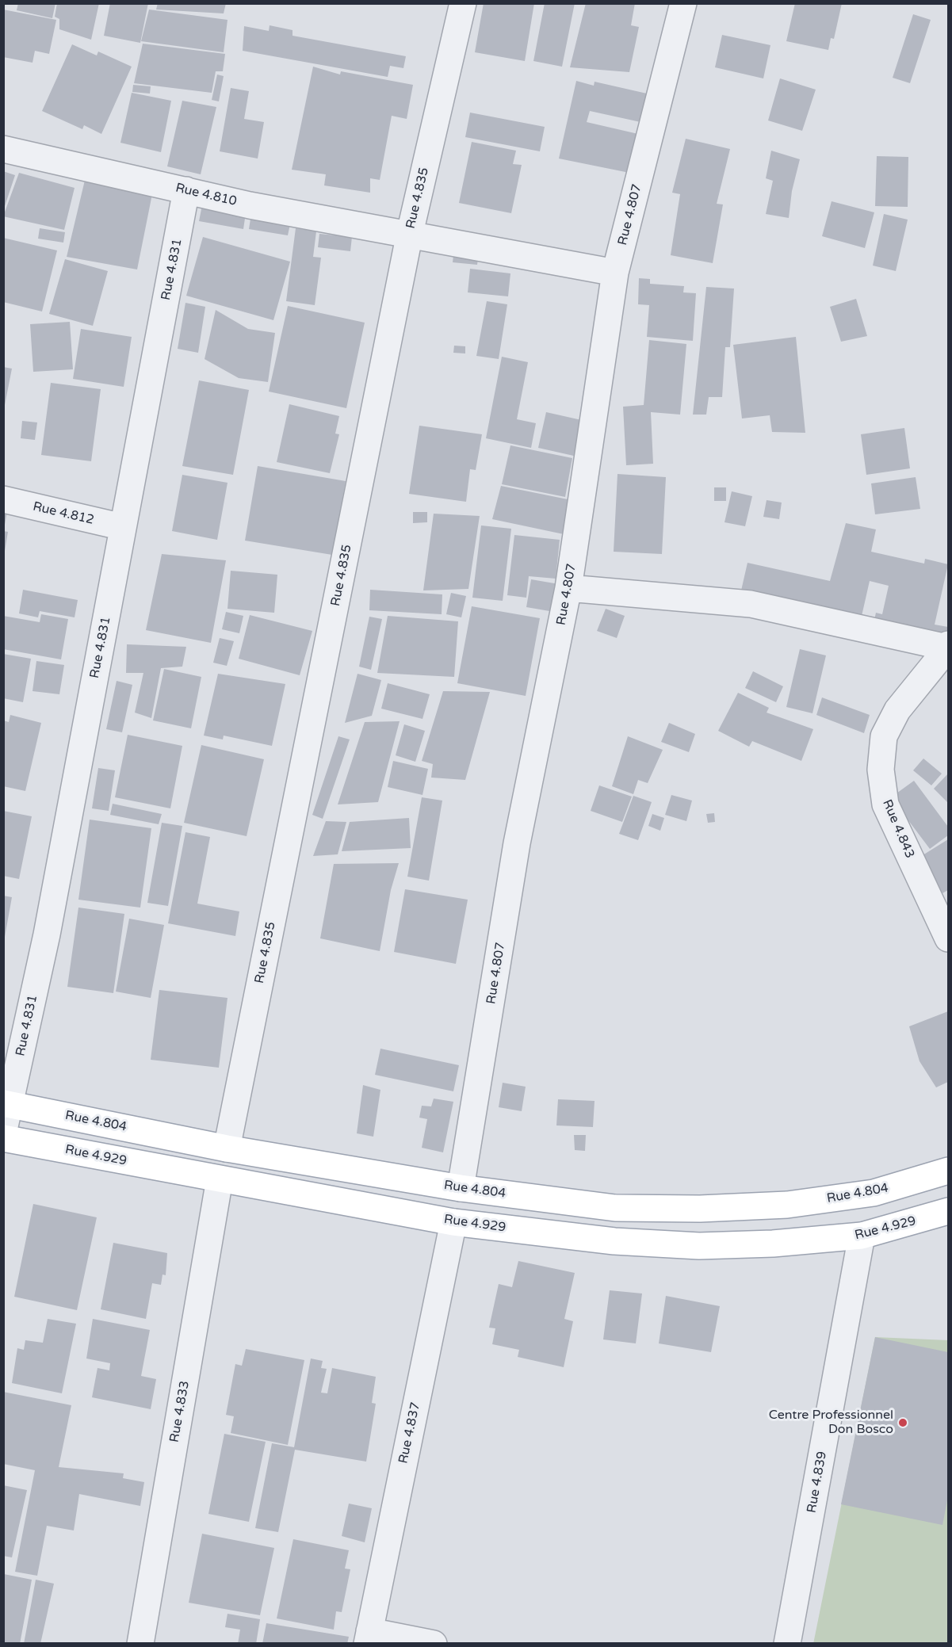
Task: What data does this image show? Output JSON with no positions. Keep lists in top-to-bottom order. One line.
{"streets":{"main road":["Rue 4.804","Rue 4.929"],"street":["Rue 4.810","Rue 4.835","Rue 4.807","Rue 4.831","Rue 4.812","Rue 4.843","Rue 4.833","Rue 4.837","Rue 4.839"]},"crossings":[["Rue 4.810","Rue 4.835"],["Rue 4.810","Rue 4.807"],["Rue 4.810","Rue 4.831"],["Rue 4.835","Rue 4.804"],["Rue 4.807","Rue 4.804"],["Rue 4.831","Rue 4.812"],["Rue 4.831","Rue 4.804"],["Rue 4.929","Rue 4.833"],["Rue 4.929","Rue 4.837"],["Rue 4.929","Rue 4.839"]],"places":["Centre Professionnel Don Bosco"]}
